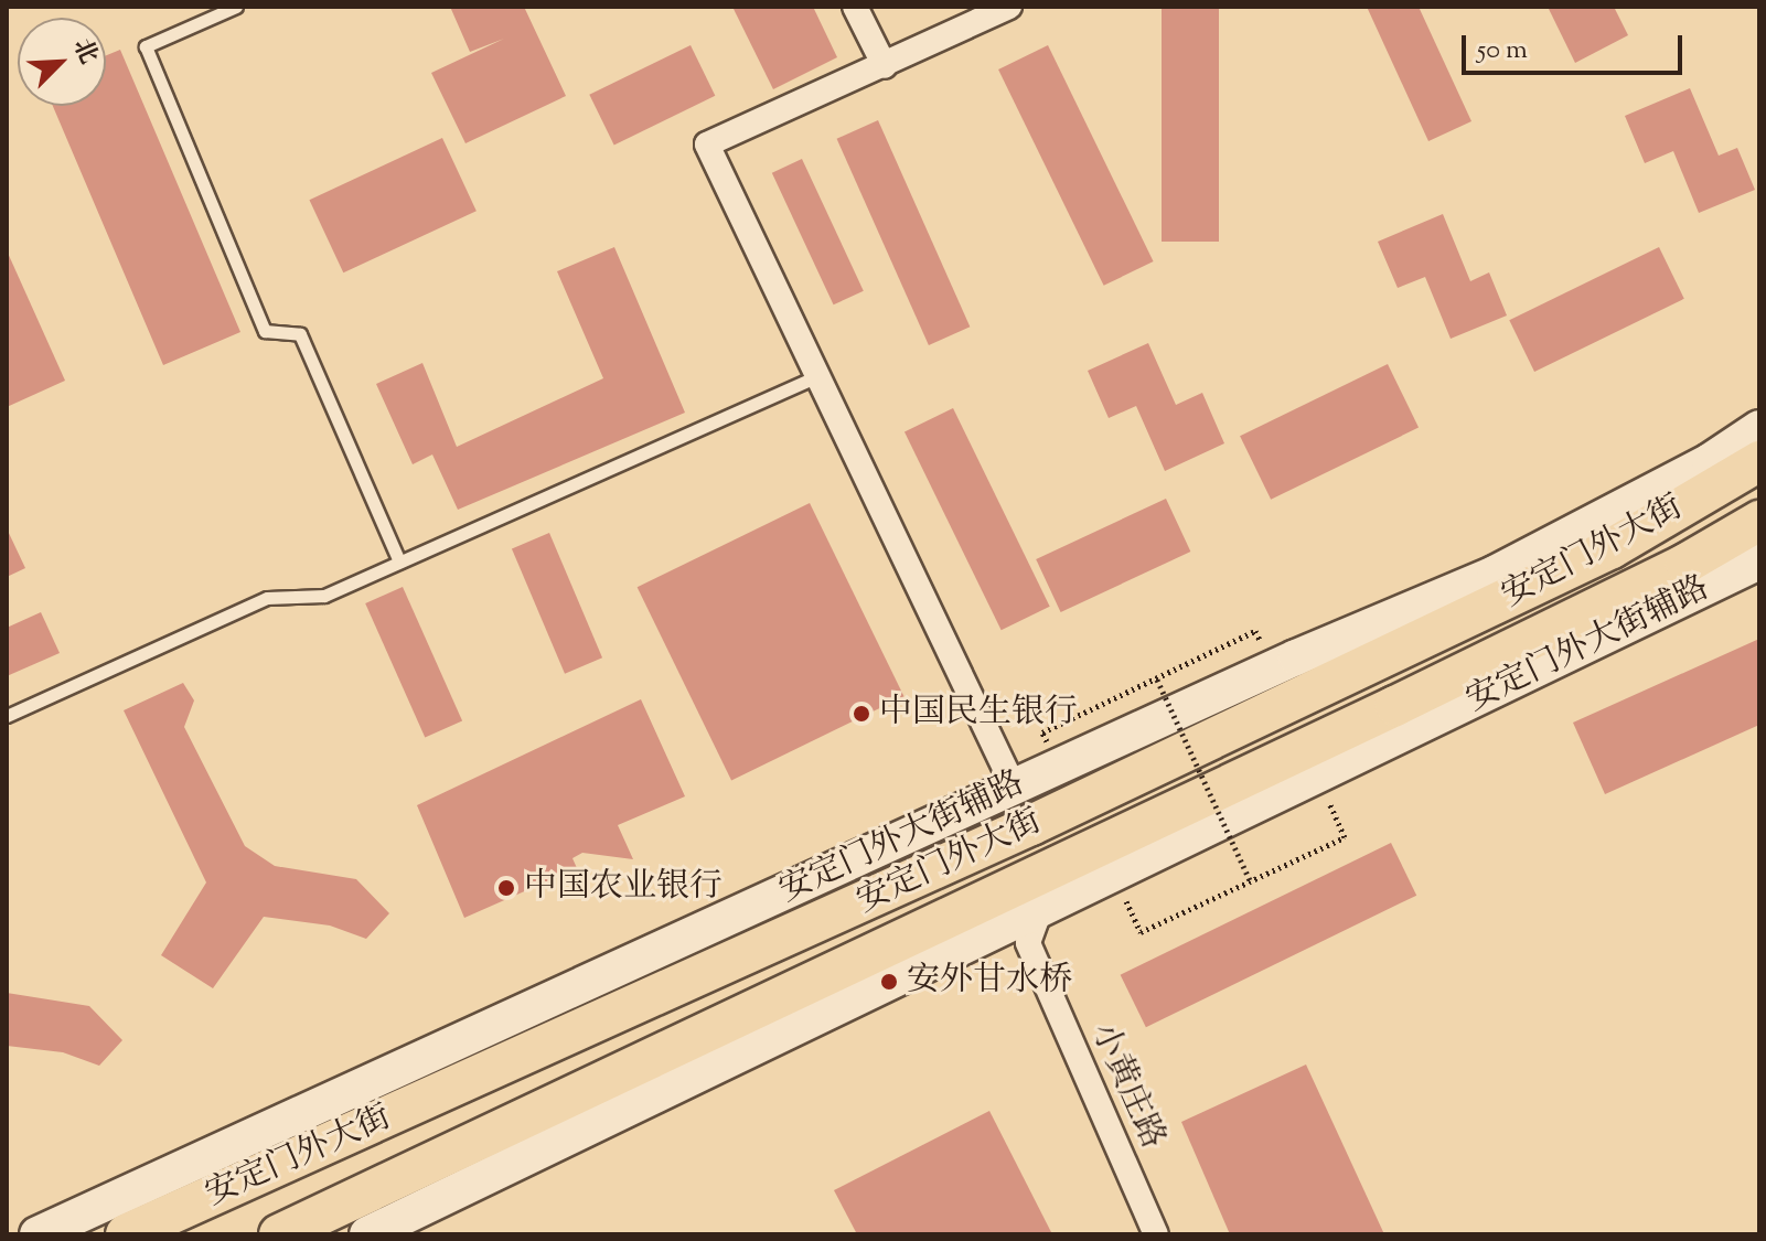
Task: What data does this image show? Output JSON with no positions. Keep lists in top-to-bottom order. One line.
{"streets":{"main road":["安定门外大街"],"street":["安定门外大街辅路","小黄庄路"]},"crossings":[["安定门外大街","小黄庄路"],["安定门外大街辅路","小黄庄路"]],"places":["中国民生银行","中国农业银行","安外甘水桥"],"scale_bar":"50 m","north":"top right"}
